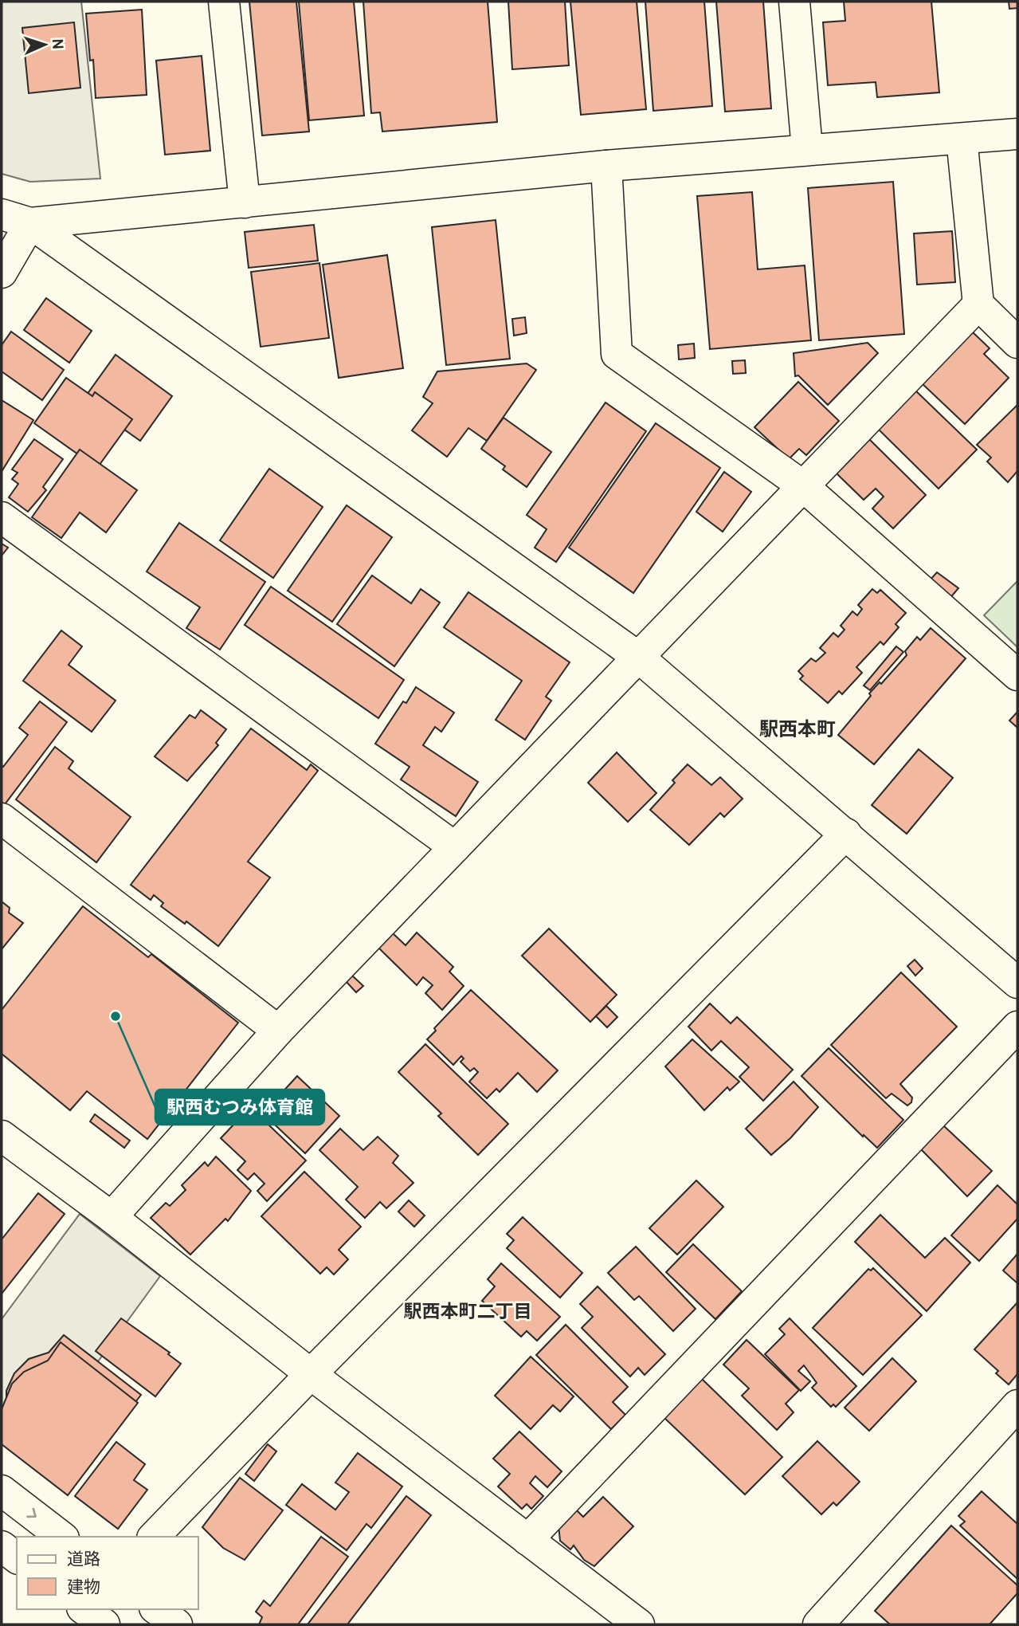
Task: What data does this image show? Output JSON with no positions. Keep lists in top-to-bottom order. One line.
{"districts":["駅西本町","駅西本町二丁目"],"places":["駅西むつみ体育館"],"legend":["道路","建物"],"north":"right"}
